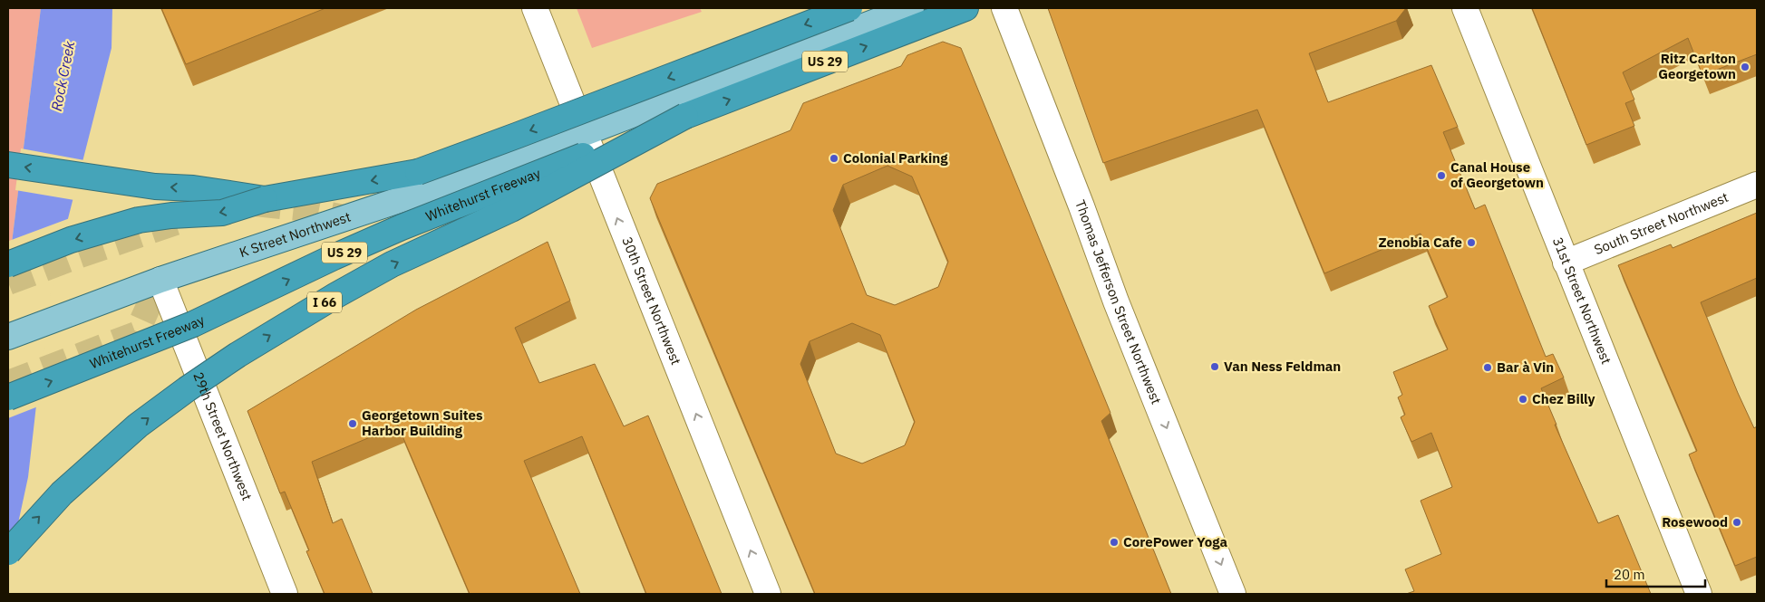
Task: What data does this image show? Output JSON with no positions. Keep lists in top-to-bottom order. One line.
{"streets":{"highway":["US 29","Whitehurst Freeway","I 66"],"main road":["K Street Northwest"],"street":["South Street Northwest","30th Street Northwest","Thomas Jefferson Street Northwest","31st Street Northwest","29th Street Northwest"]},"crossings":[["Whitehurst Freeway","I 66"],["South Street Northwest","31st Street Northwest"],["K Street Northwest","30th Street Northwest"],["K Street Northwest","29th Street Northwest"]],"one_way":["30th Street Northwest","Thomas Jefferson Street Northwest"],"water":["Rock Creek"],"places":["Ritz Carlton Georgetown","Colonial Parking","Canal House of Georgetown","Zenobia Cafe","Van Ness Feldman","Bar à Vin","Chez Billy","Georgetown Suites Harbor Building","Rosewood","CorePower Yoga"],"scale_bar":"20 m"}
